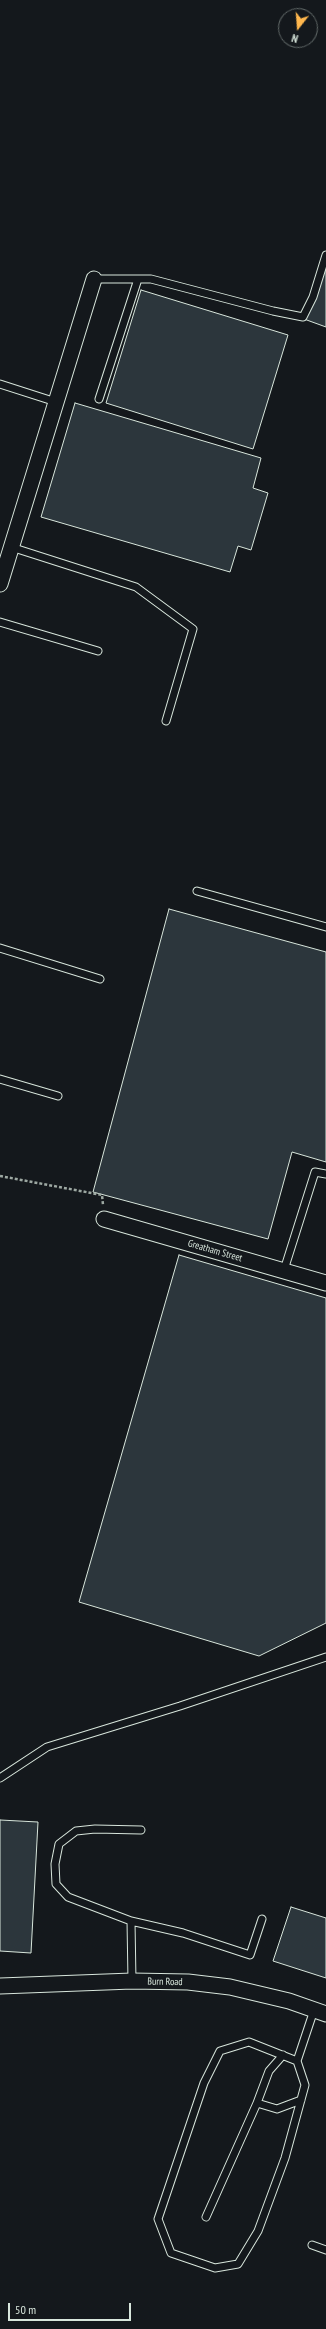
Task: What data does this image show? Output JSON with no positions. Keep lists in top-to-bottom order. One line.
{"streets":{"street":["Greatham Street","Burn Road"]},"scale_bar":"50 m","north":"bottom"}
